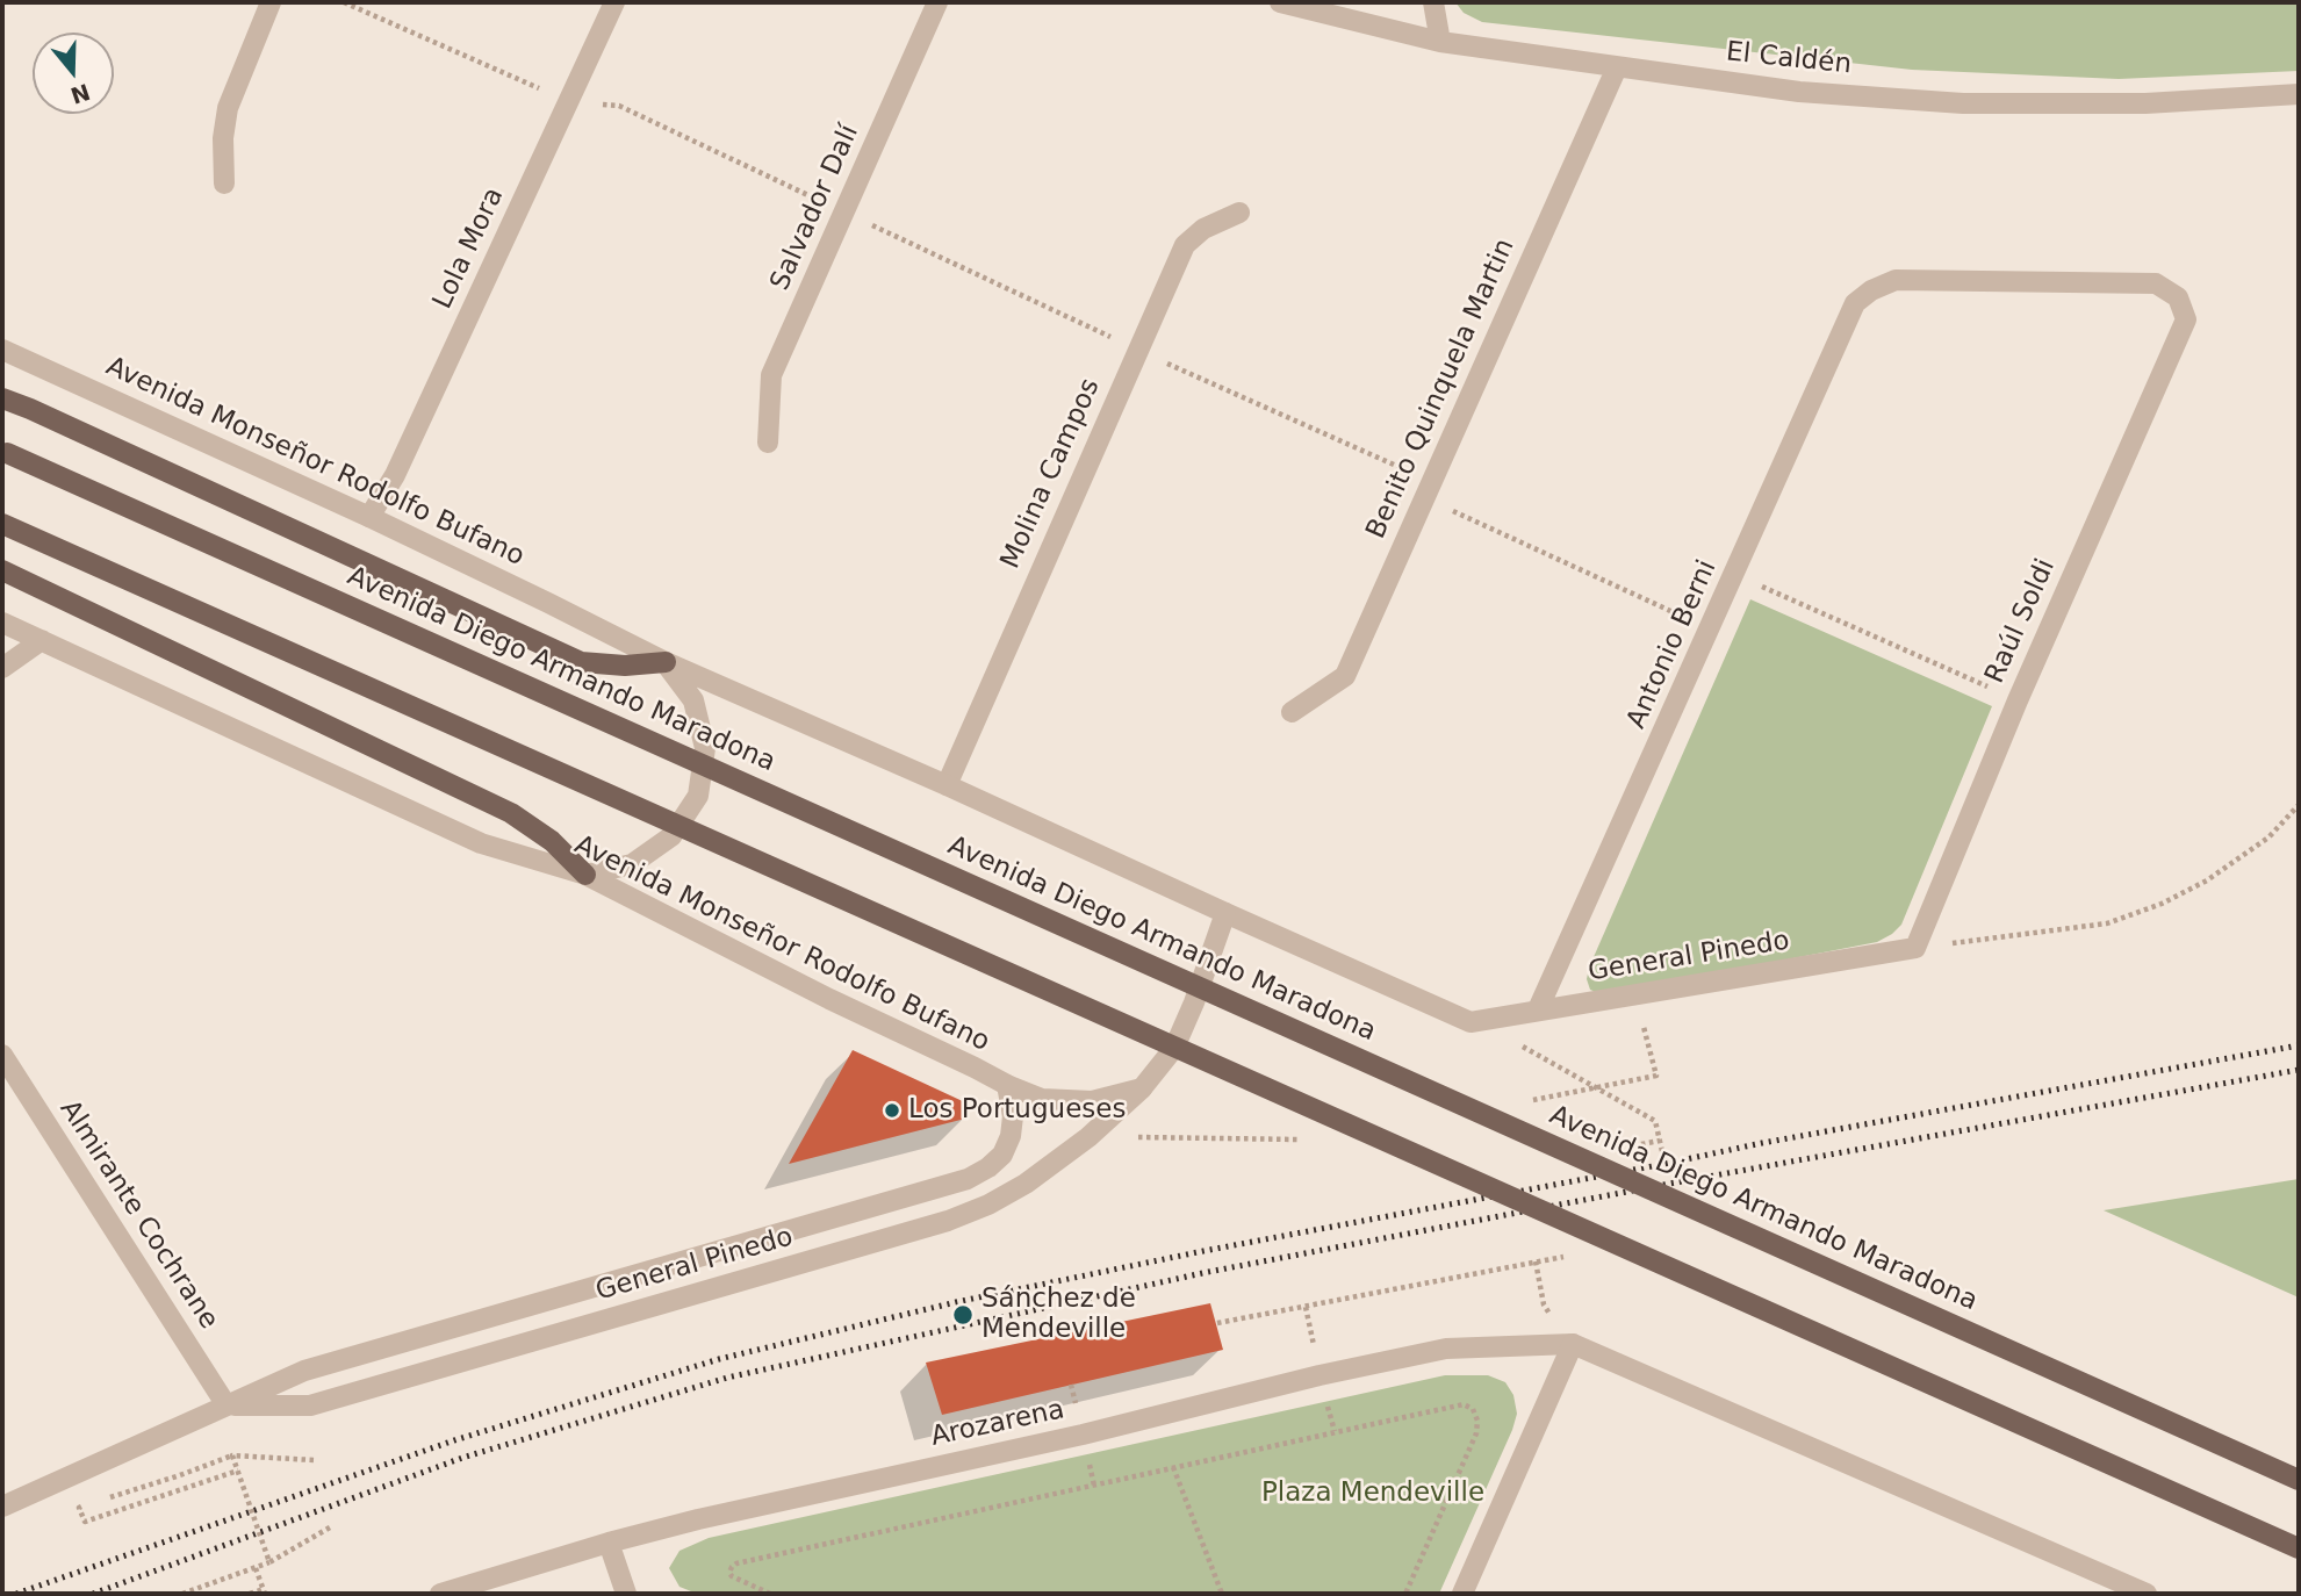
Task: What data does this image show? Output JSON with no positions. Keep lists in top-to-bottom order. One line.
{"streets":{"main road":["Avenida Diego Armando Maradona"],"street":["El Caldén","Salvador Dalí","Lola Mora","Benito Quinquela Martin","Avenida Monseñor Rodolfo Bufano","Molina Campos","Raúl Soldi","Antonio Berni","General Pinedo","Almirante Cochrane","Arozarena"]},"crossings":[["El Caldén","Benito Quinquela Martin"],["Lola Mora","Avenida Monseñor Rodolfo Bufano"],["Avenida Monseñor Rodolfo Bufano","Molina Campos"],["Avenida Monseñor Rodolfo Bufano","General Pinedo"],["Raúl Soldi","Antonio Berni"],["Raúl Soldi","General Pinedo"],["Antonio Berni","General Pinedo"],["General Pinedo","Almirante Cochrane"]],"parks":["Plaza Mendeville"],"places":["Los Portugueses","Sánchez de Mendeville"],"north":"bottom"}
